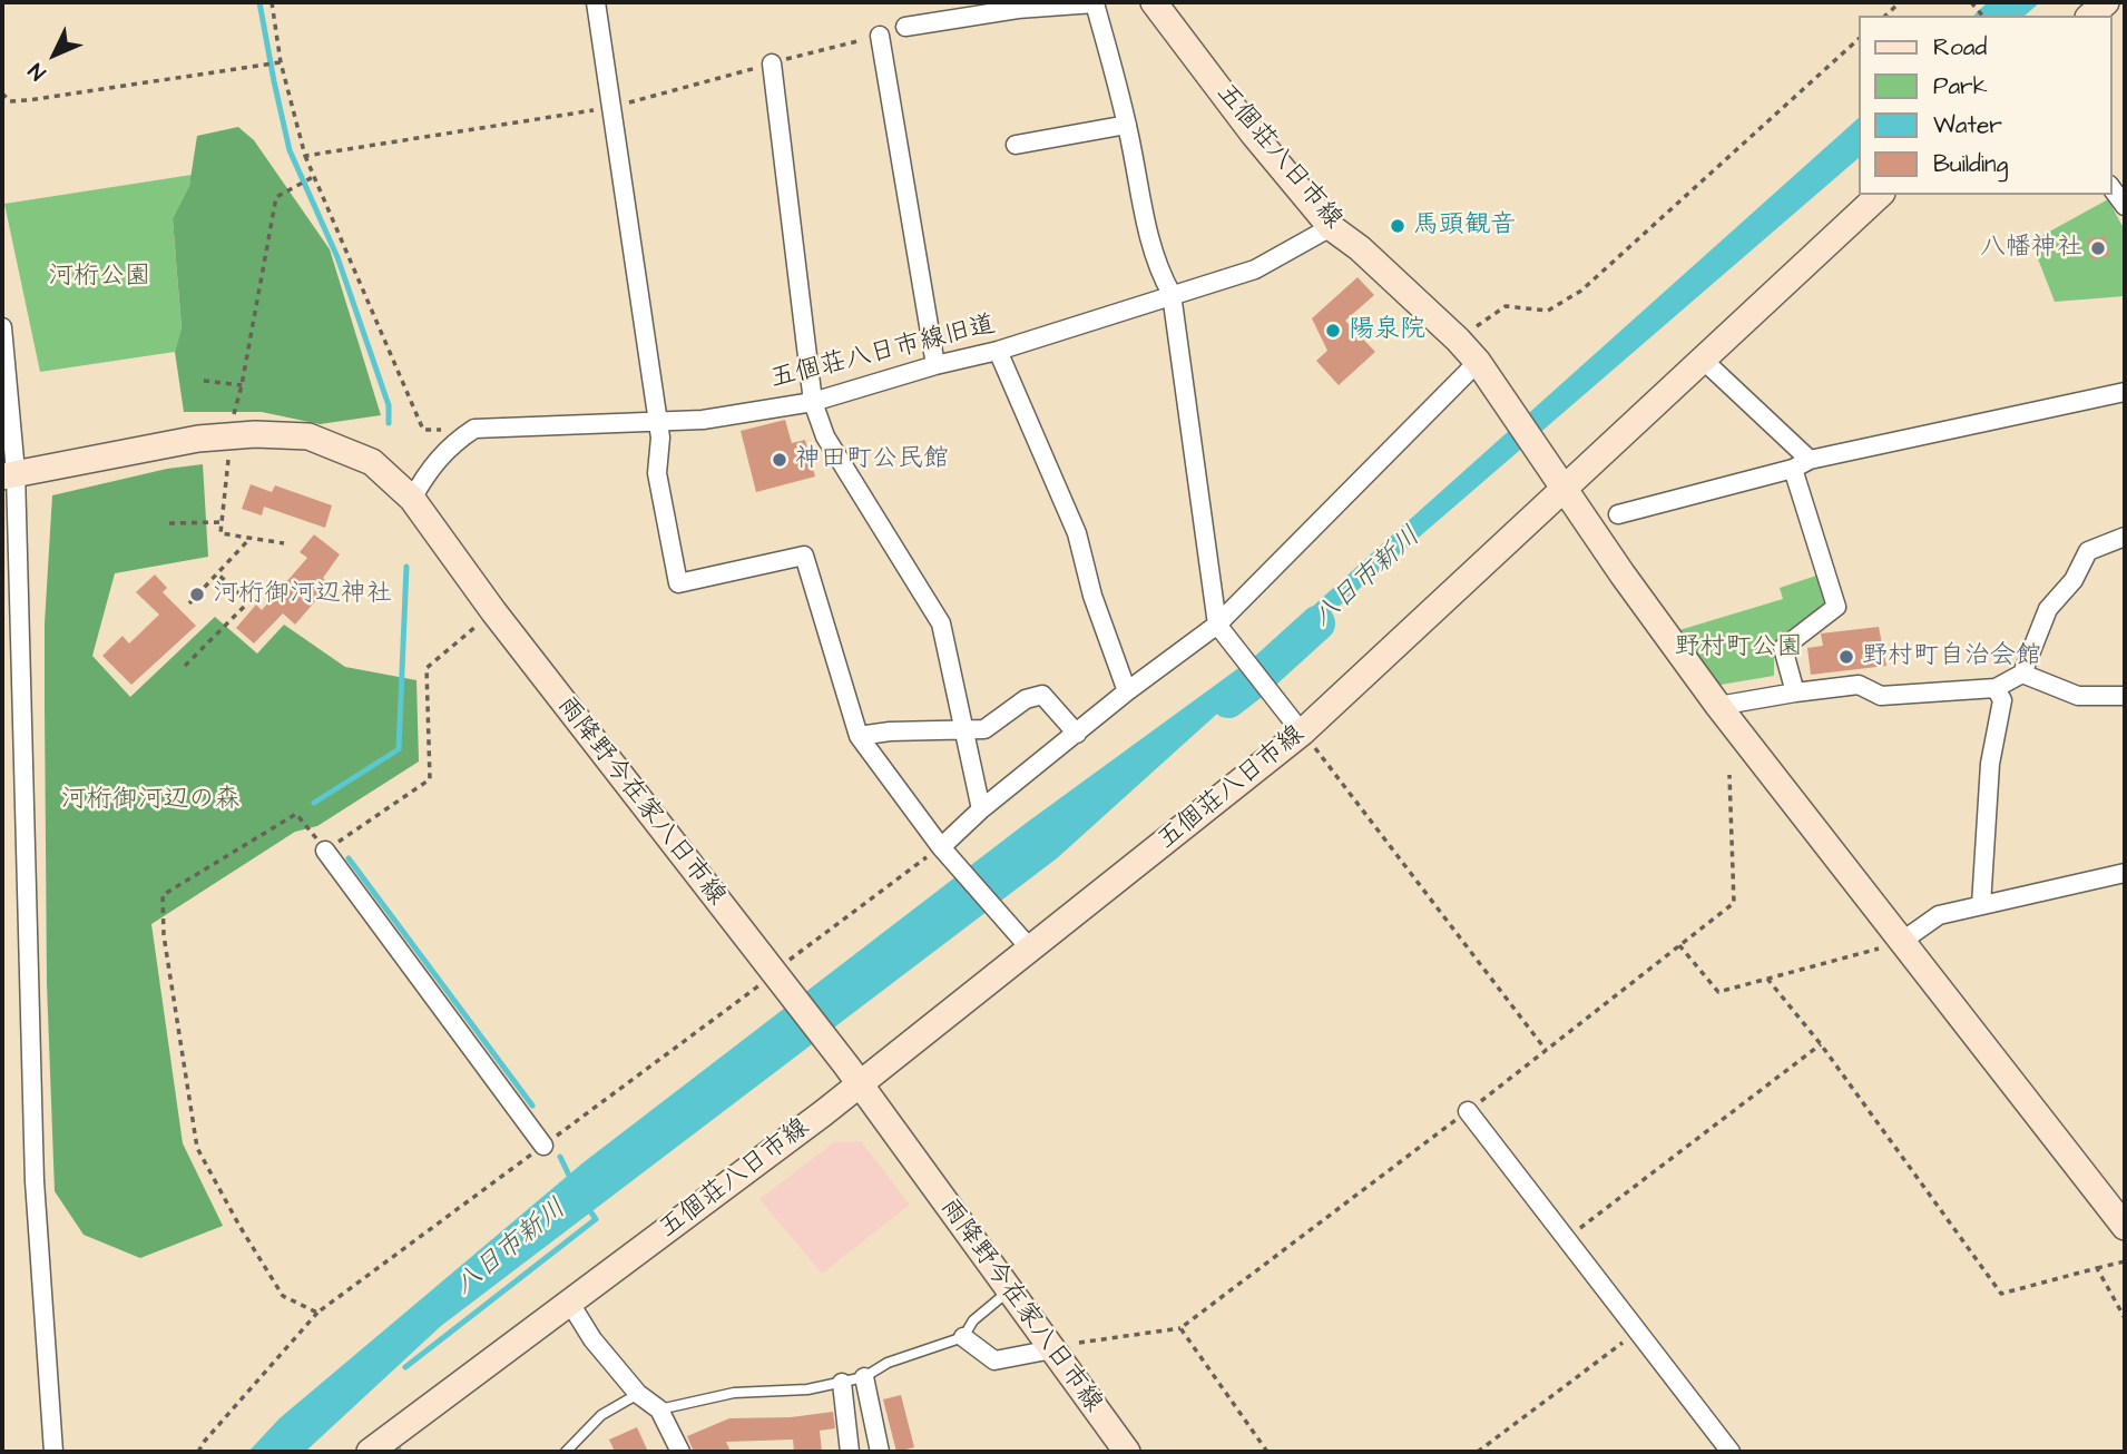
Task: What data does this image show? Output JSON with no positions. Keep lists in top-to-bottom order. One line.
{"streets":{"main road":["五個荘八日市線","雨降野今在家八日市線"],"street":["五個荘八日市線旧道"]},"crossings":[["五個荘八日市線","五個荘八日市線旧道"],["五個荘八日市線","雨降野今在家八日市線"]],"water":["八日市新川"],"parks":["河桁公園","野村町公園","河桁御河辺の森"],"places":["馬頭観音","八幡神社","陽泉院","神田町公民館","河桁御河辺神社","野村町自治会館"],"legend":["Road","Park","Water","Building"],"north":"bottom left"}
